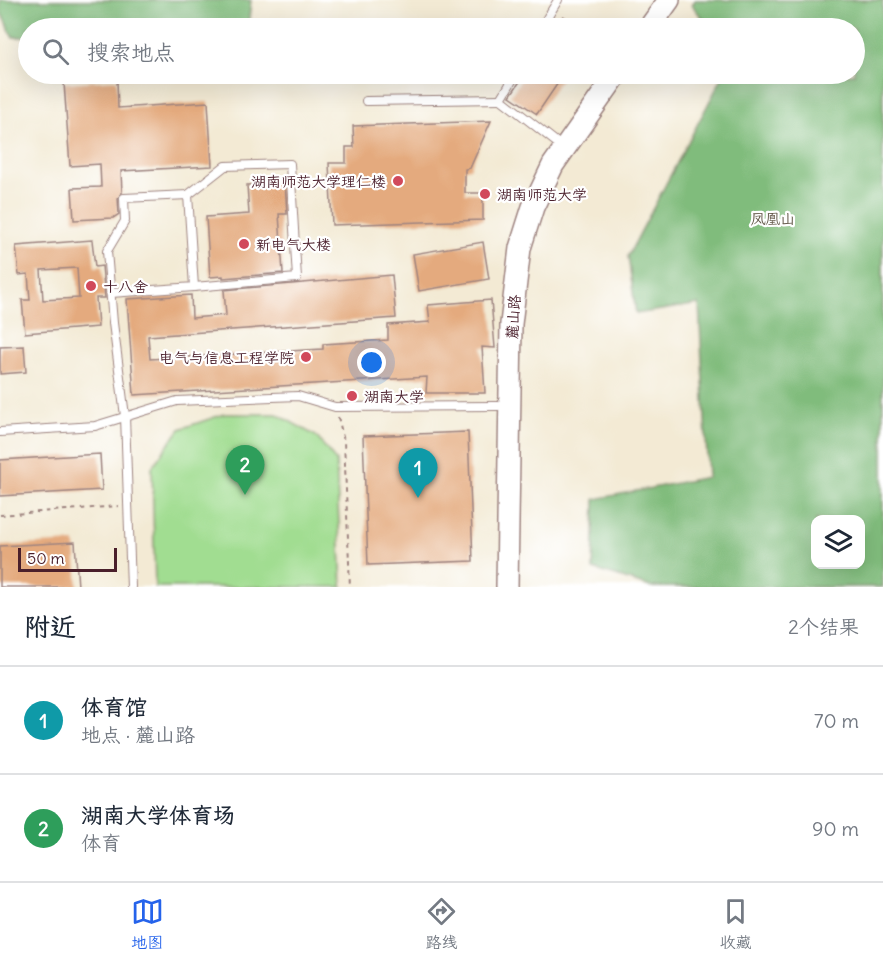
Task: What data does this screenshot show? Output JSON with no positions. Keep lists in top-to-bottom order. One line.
{"streets":{"main road":["麓山路"]},"parks":["凤凰山"],"places":["湖南师范大学理仁楼","湖南师范大学","新电气大楼","十八舍","电气与信息工程学院","湖南大学"],"scale_bar":"50 m","page":{"search":"搜索地点","pins":["2","1"],"scale":"50 m","heading":["附近","2个结果"],"list":[{"mark":"1","name":"体育馆","note":"地点 · 麓山路","value":"70 m"},{"mark":"2","name":"湖南大学体育场","note":"体育","value":"90 m"}],"nav":["地图","路线","收藏"]}}
